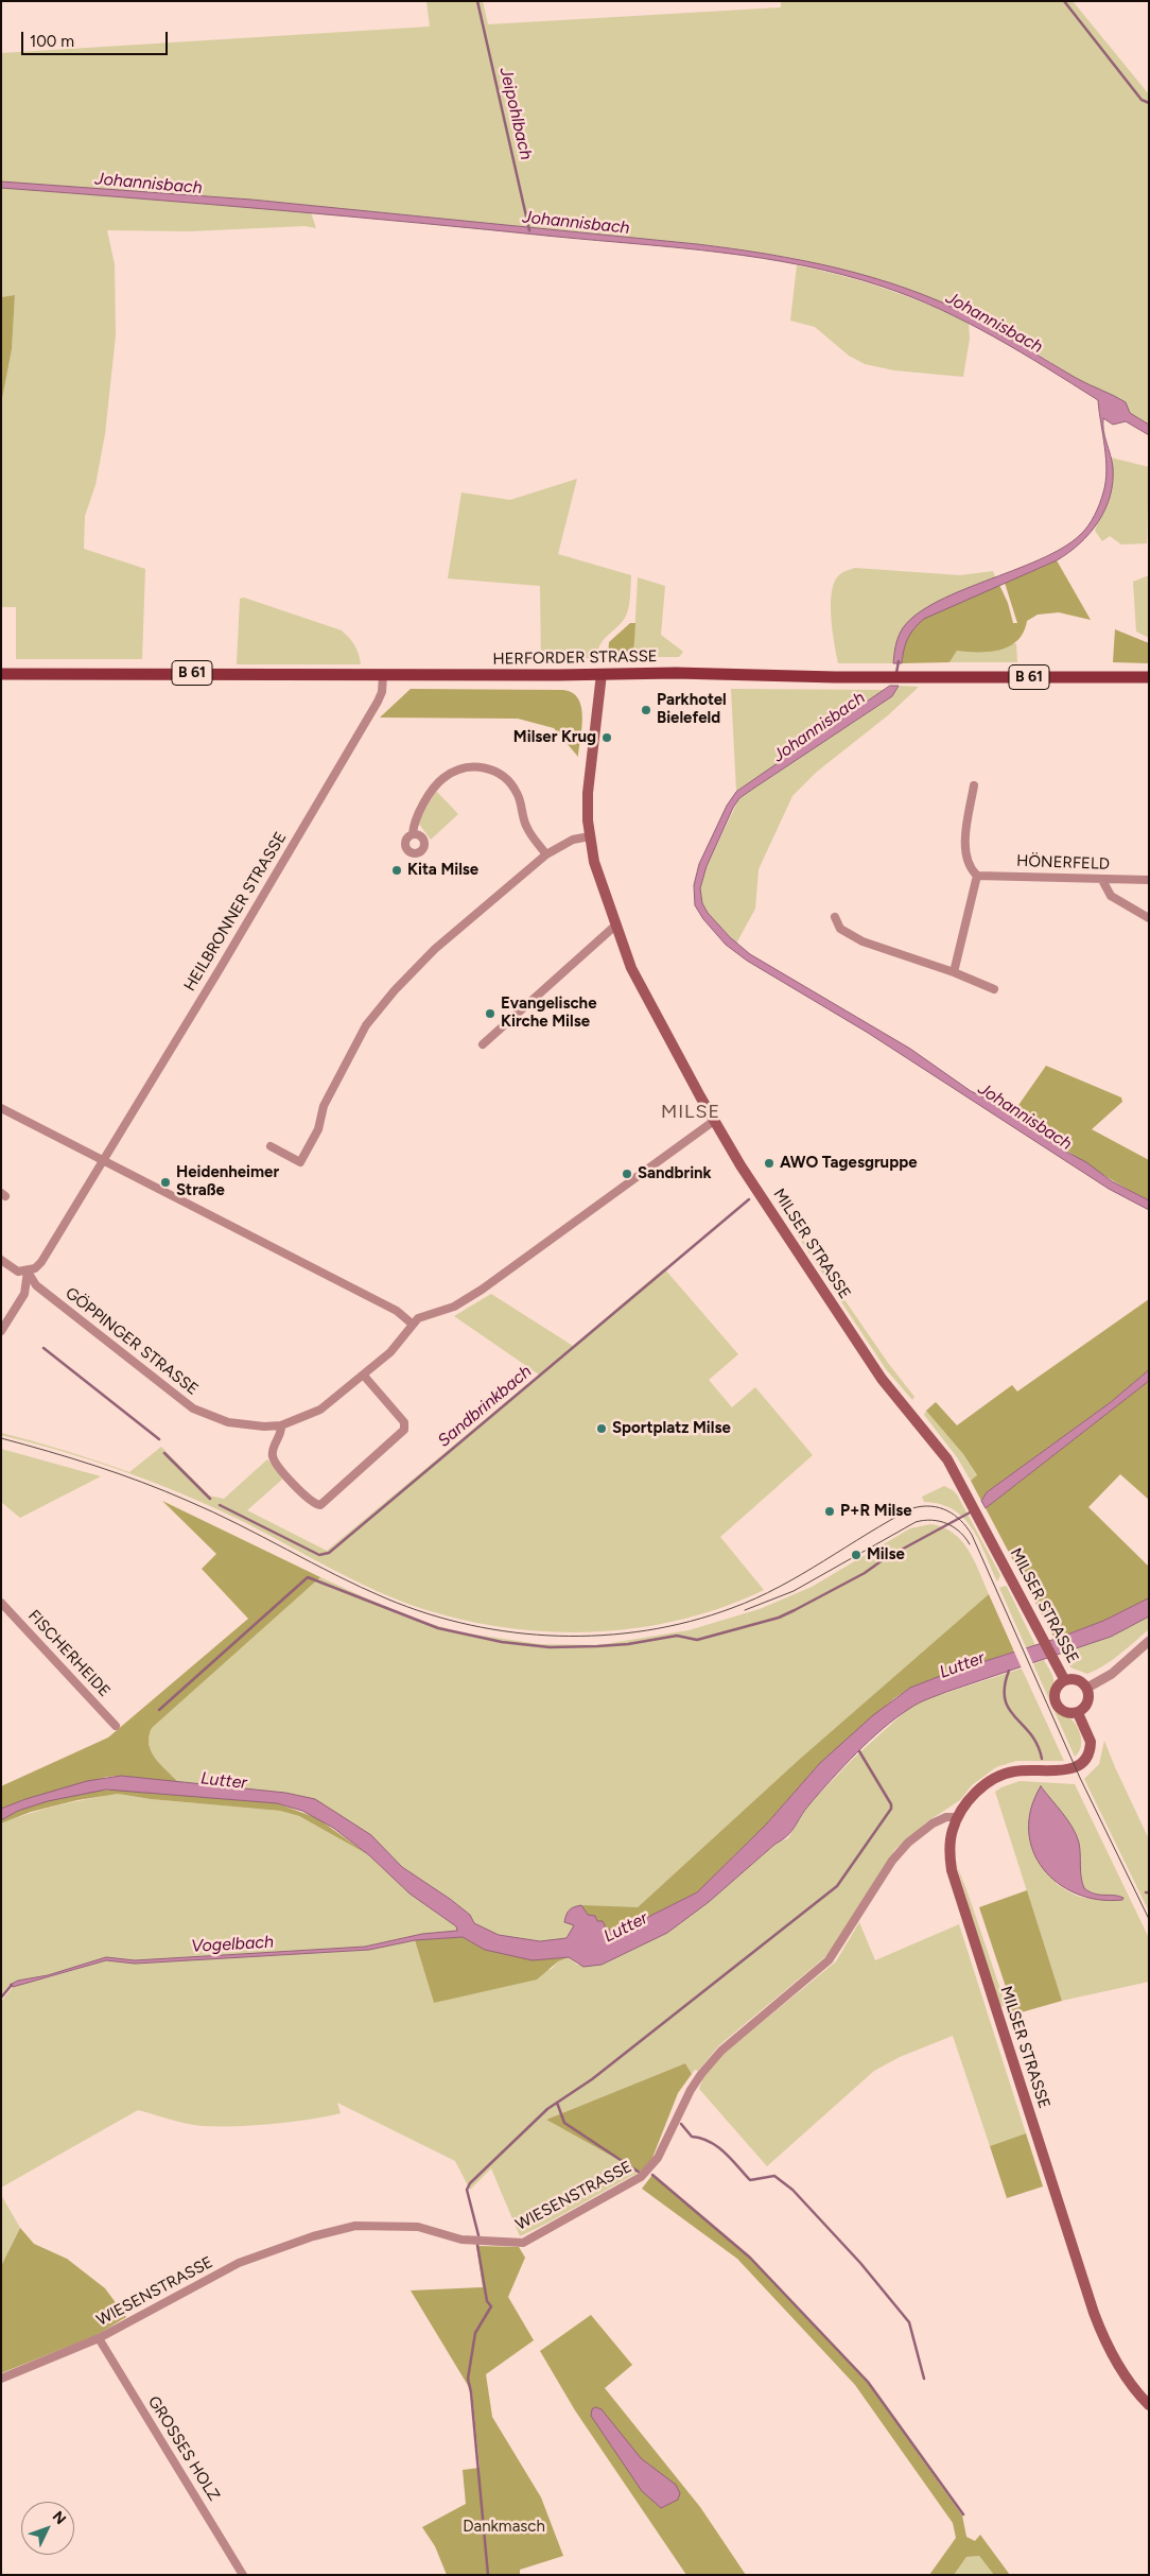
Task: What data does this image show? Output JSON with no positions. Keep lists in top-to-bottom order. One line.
{"streets":{"main road":["HERFORDER STRASSE","B 61","MILSER STRASSE"],"street":["HÖNERFELD","HEILBRONNER STRASSE","GÖPPINGER STRASSE","FISCHERHEIDE","WIESENSTRASSE","GROSSES HOLZ"]},"crossings":[["HERFORDER STRASSE","HEILBRONNER STRASSE"],["HERFORDER STRASSE","MILSER STRASSE"],["MILSER STRASSE","WIESENSTRASSE"],["WIESENSTRASSE","GROSSES HOLZ"]],"districts":["MILSE"],"water":["Jeipohlbach","Johannisbach","Sandbrinkbach","Lutter","Vogelbach"],"parks":["Dankmasch"],"places":["Parkhotel Bielefeld","Milser Krug","Kita Milse","Evangelische Kirche Milse","AWO Tagesgruppe","Sandbrink","Heidenheimer Straße","Sportplatz Milse","P+R Milse","Milse"],"scale_bar":"100 m","north":"top right"}
